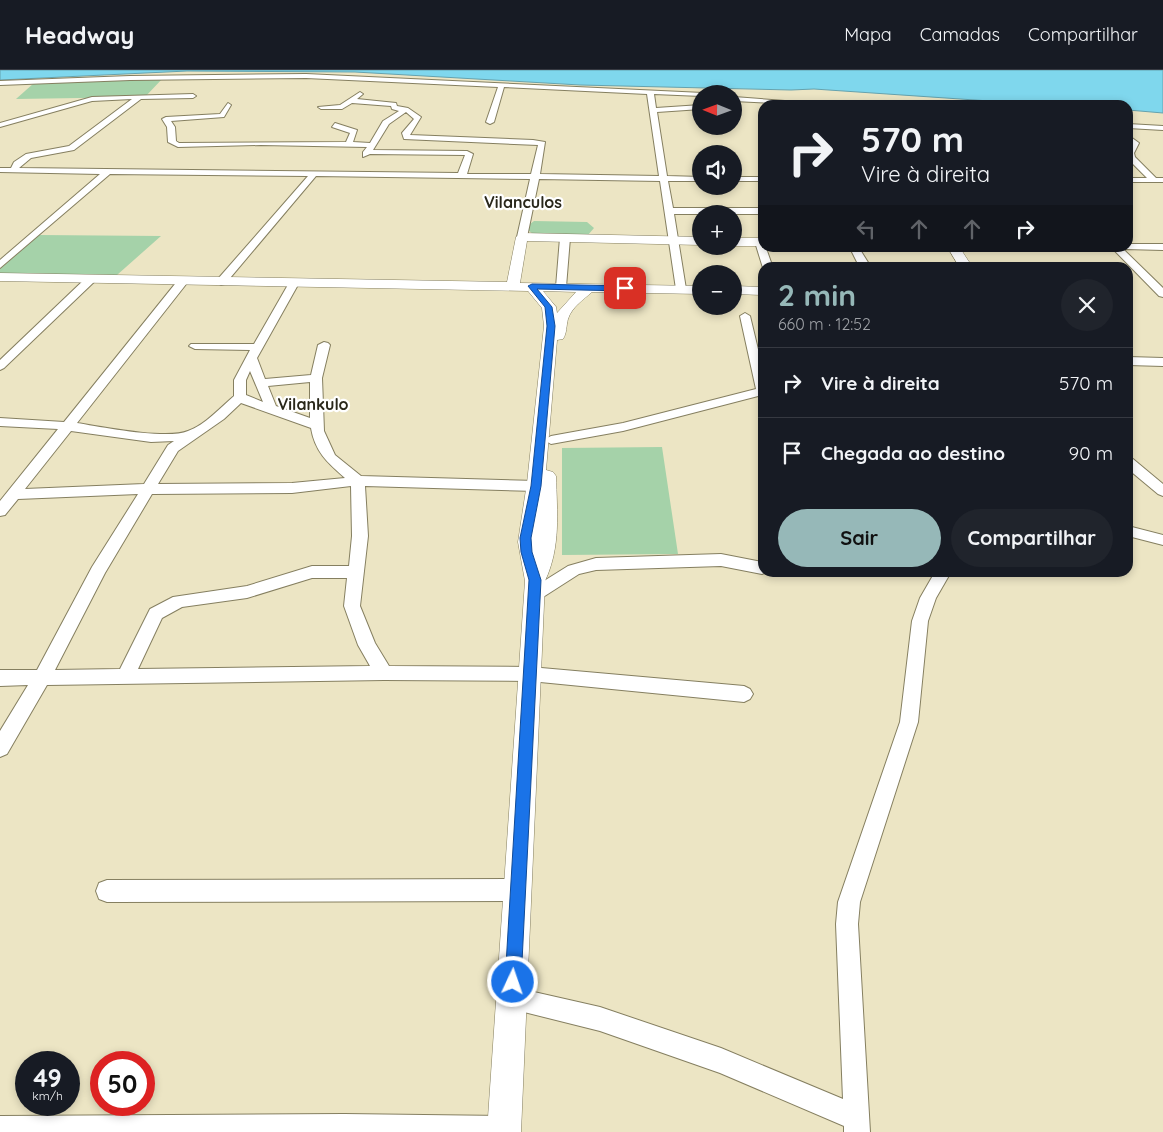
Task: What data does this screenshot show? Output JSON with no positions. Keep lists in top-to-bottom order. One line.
{"districts":["Vilanculos","Vilankulo"],"north":"left","page":{"header":"Headway","nav":["Mapa","Camadas","Compartilhar"],"map_buttons":["+","−"],"turn":["570 m","Vire à direita"],"heading":["2 min","660 m · 12:52"],"list":[{"name":"Vire à direita","value":"570 m"},{"name":"Chegada ao destino","value":"90 m"}],"buttons":["Sair","Compartilhar"],"speed":"49 km/h","limit":"50"}}
